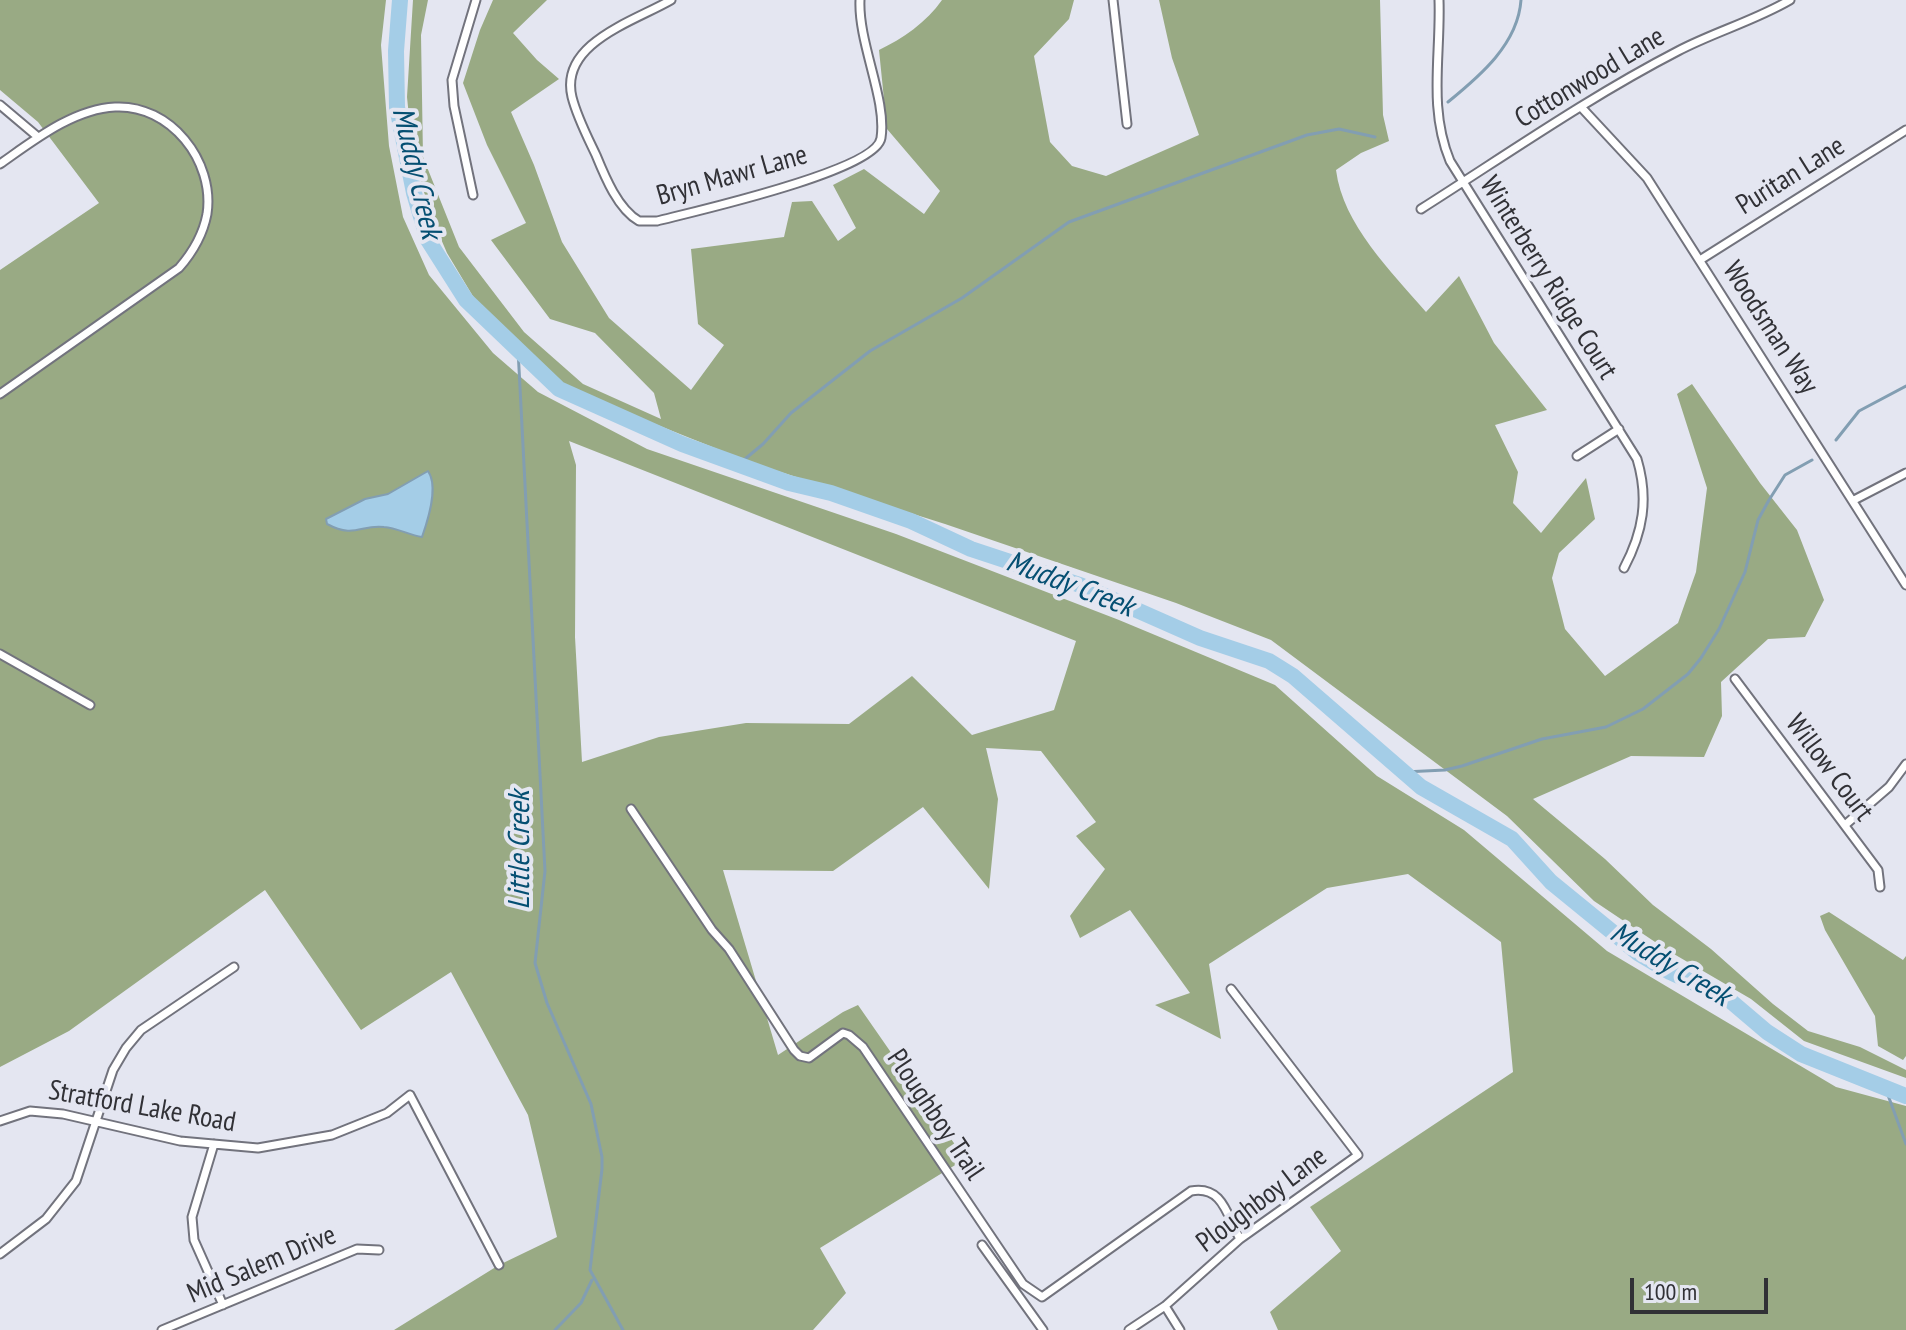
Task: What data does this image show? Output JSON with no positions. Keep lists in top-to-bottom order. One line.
{"streets":{"street":["Cottonwood Lane","Bryn Mawr Lane","Puritan Lane","Winterberry Ridge Court","Woodsman Way","Willow Court","Stratford Lake Road","Ploughboy Trail","Ploughboy Lane","Mid Salem Drive"]},"crossings":[["Cottonwood Lane","Winterberry Ridge Court"],["Cottonwood Lane","Woodsman Way"],["Puritan Lane","Woodsman Way"],["Ploughboy Trail","Ploughboy Lane"]],"water":["Muddy Creek","Little Creek"],"scale_bar":"100 m"}
